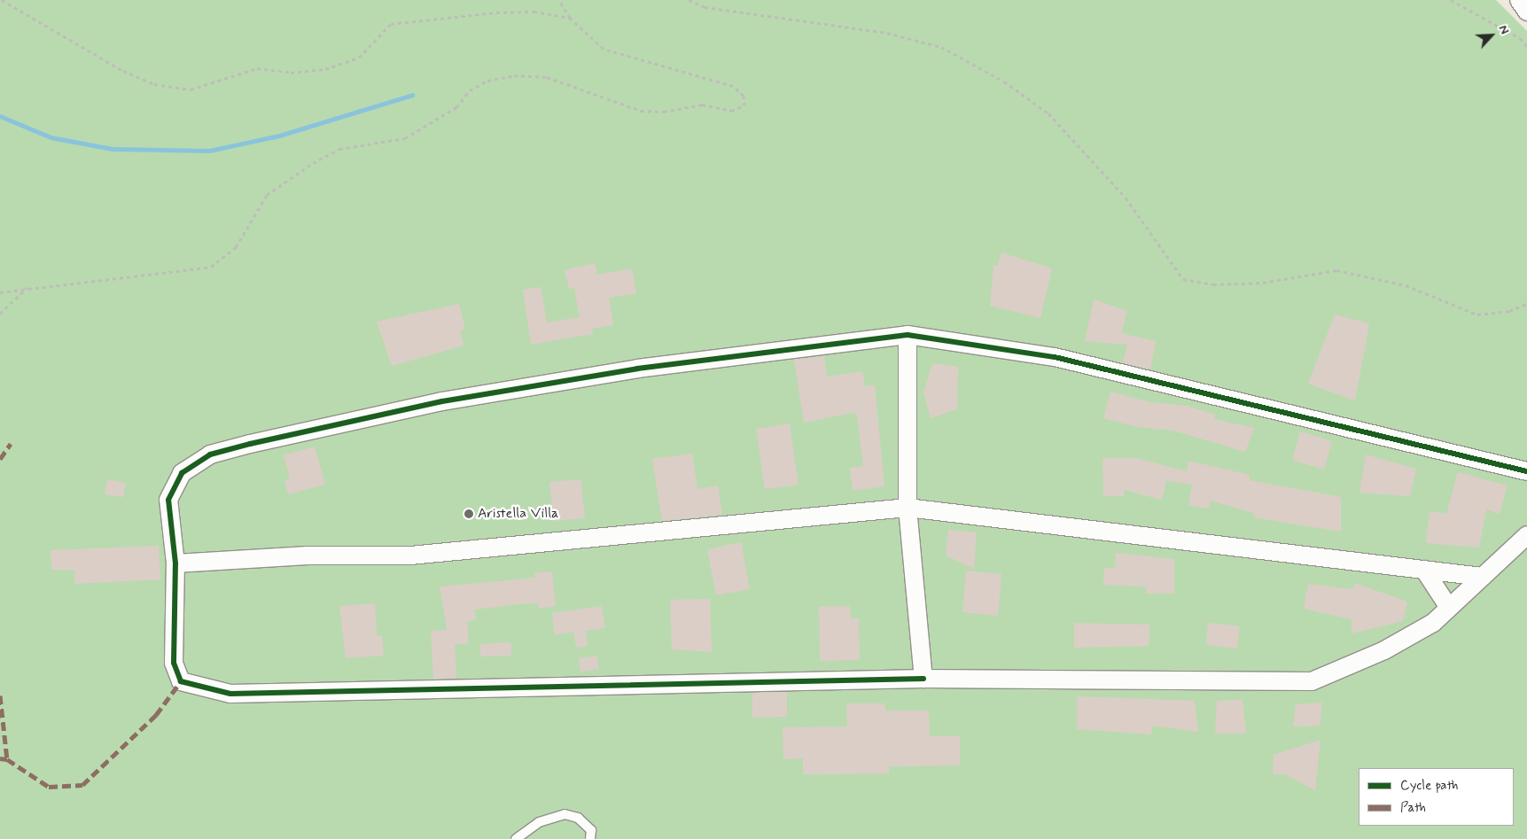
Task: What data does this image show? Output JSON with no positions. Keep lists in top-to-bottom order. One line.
{"places":["Aristella Villa"],"legend":["Cycle path","Path"],"north":"top right"}
